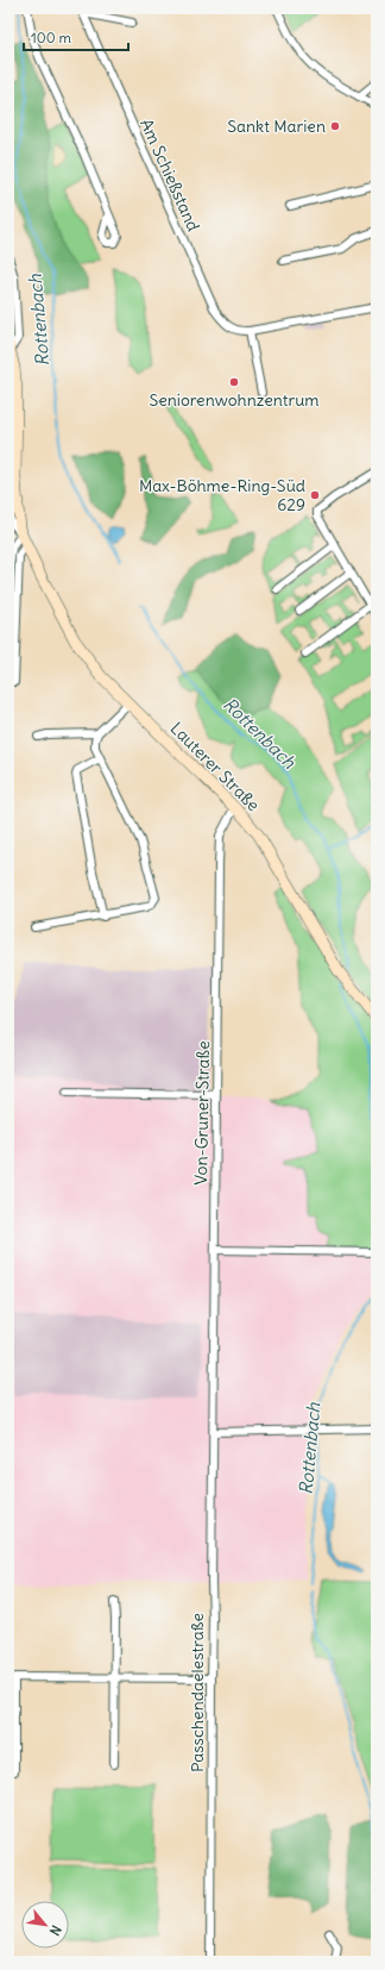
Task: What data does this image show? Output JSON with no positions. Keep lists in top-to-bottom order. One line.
{"streets":{"street":["Am Schießstand","Lauterer Straße","Von-Gruner-Straße","Passchendaelestraße"]},"crossings":[["Lauterer Straße","Von-Gruner-Straße"],["Von-Gruner-Straße","Passchendaelestraße"]],"water":["Rottenbach"],"places":["Sankt Marien","Seniorenwohnzentrum","Max-Böhme-Ring-Süd 629"],"scale_bar":"100 m","north":"bottom right"}
